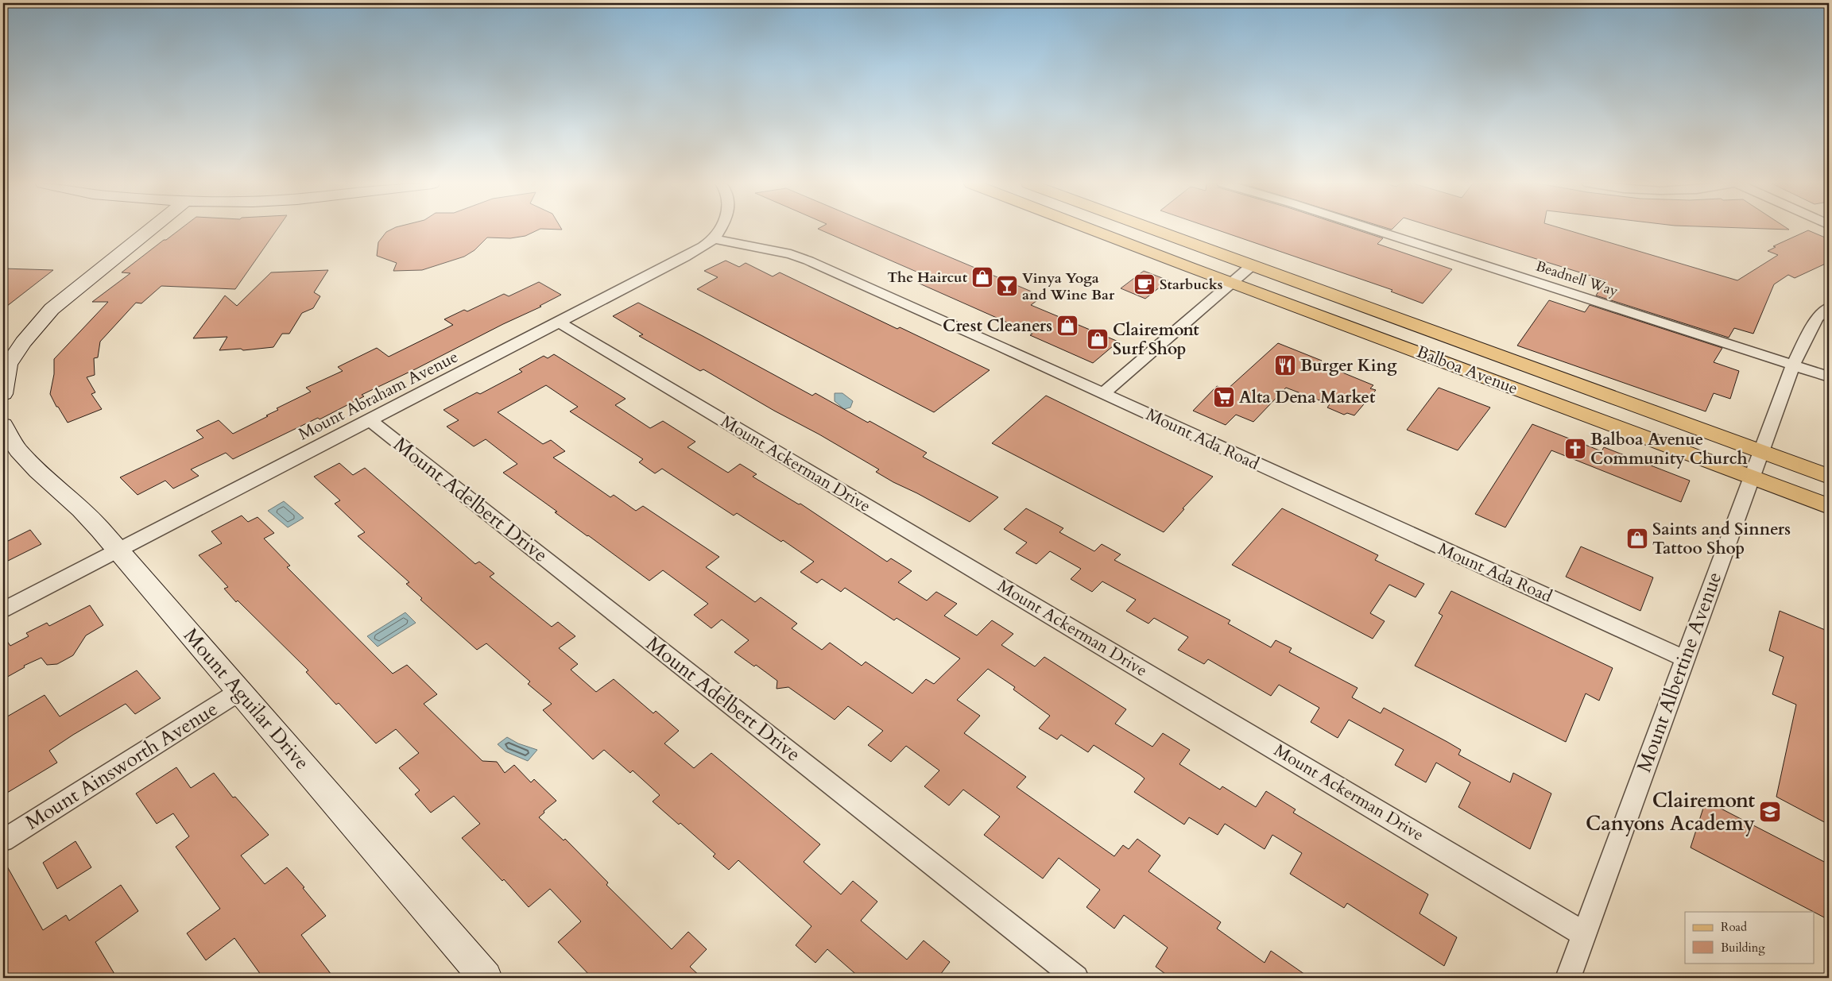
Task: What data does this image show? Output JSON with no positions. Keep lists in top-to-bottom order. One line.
{"streets":{"main road":["Balboa Avenue"],"street":["Beadnell Way","Mount Abraham Avenue","Mount Ada Road","Mount Ackerman Drive","Mount Adelbert Drive","Mount Albertine Avenue","Mount Aguilar Drive","Mount Ainsworth Avenue"]},"crossings":[["Beadnell Way","Mount Albertine Avenue"],["Balboa Avenue","Mount Albertine Avenue"],["Mount Abraham Avenue","Mount Ada Road"],["Mount Abraham Avenue","Mount Ackerman Drive"],["Mount Abraham Avenue","Mount Adelbert Drive"],["Mount Abraham Avenue","Mount Aguilar Drive"],["Mount Ada Road","Mount Albertine Avenue"],["Mount Ackerman Drive","Mount Albertine Avenue"],["Mount Aguilar Drive","Mount Ainsworth Avenue"]],"places":{"shop":["The Haircut","Crest Cleaners","Clairemont Surf Shop","Saints and Sinners Tattoo Shop"],"cafe":["Starbucks"],"bar":["Vinya Yoga and Wine Bar"],"restaurant":["Burger King"],"supermarket":["Alta Dena Market"],"church":["Balboa Avenue Community Church"],"school or university":["Clairemont Canyons Academy"]},"legend":["Road","Building"]}
